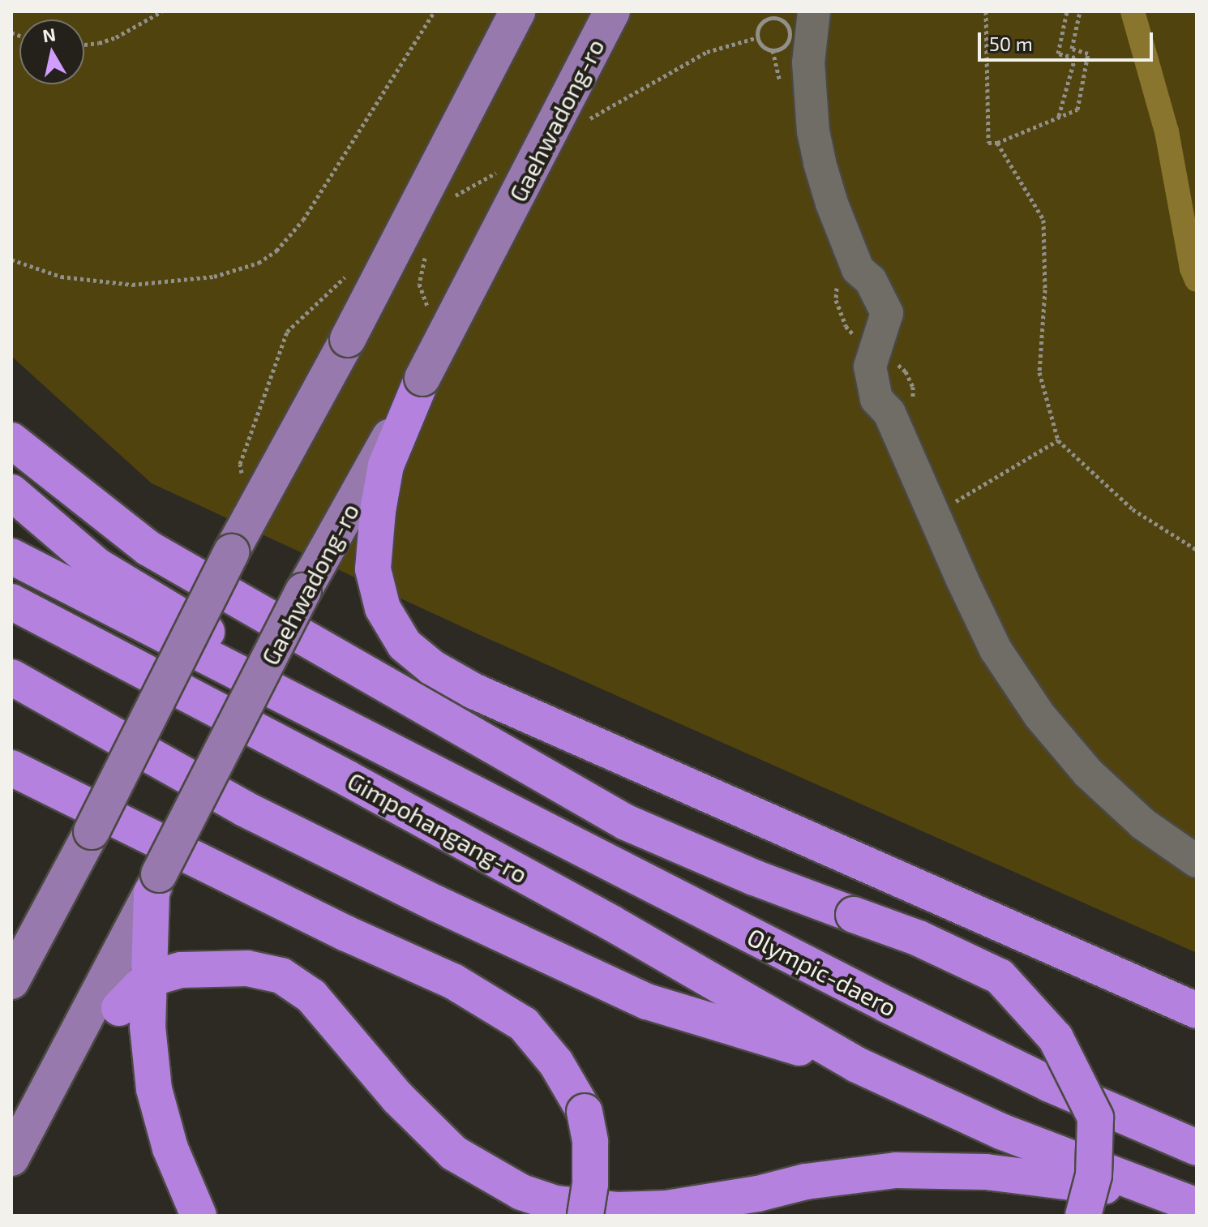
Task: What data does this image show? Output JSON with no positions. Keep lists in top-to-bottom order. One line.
{"streets":{"highway":["Gimpohangang-ro","Olympic-daero"],"main road":["Gaehwadong-ro"]},"crossings":[["Gimpohangang-ro","Olympic-daero"]],"scale_bar":"50 m","north":"top"}
